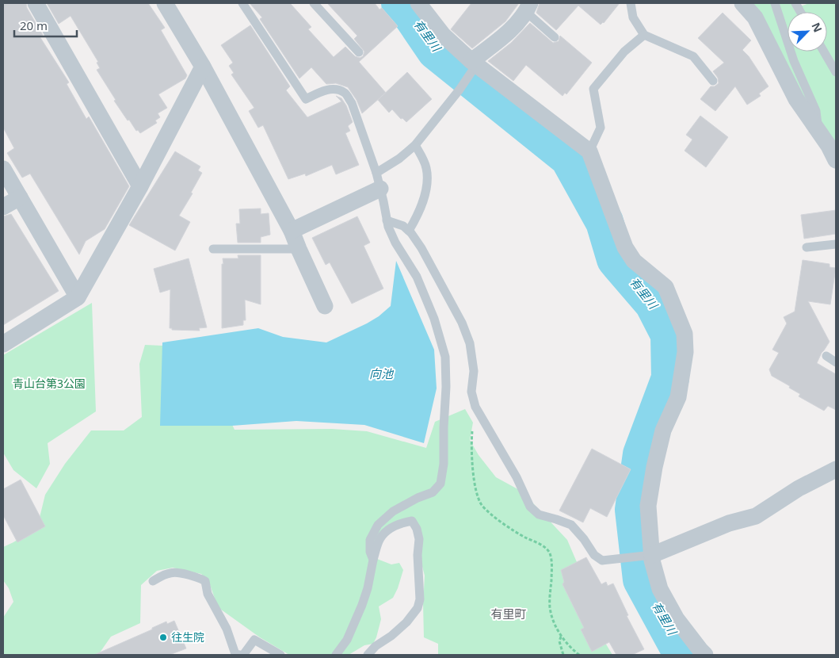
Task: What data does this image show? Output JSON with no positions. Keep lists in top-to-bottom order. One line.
{"districts":["有里町"],"water":["有里川","向池"],"parks":["青山台第3公園"],"places":["往生院"],"scale_bar":"20 m","north":"top right"}
